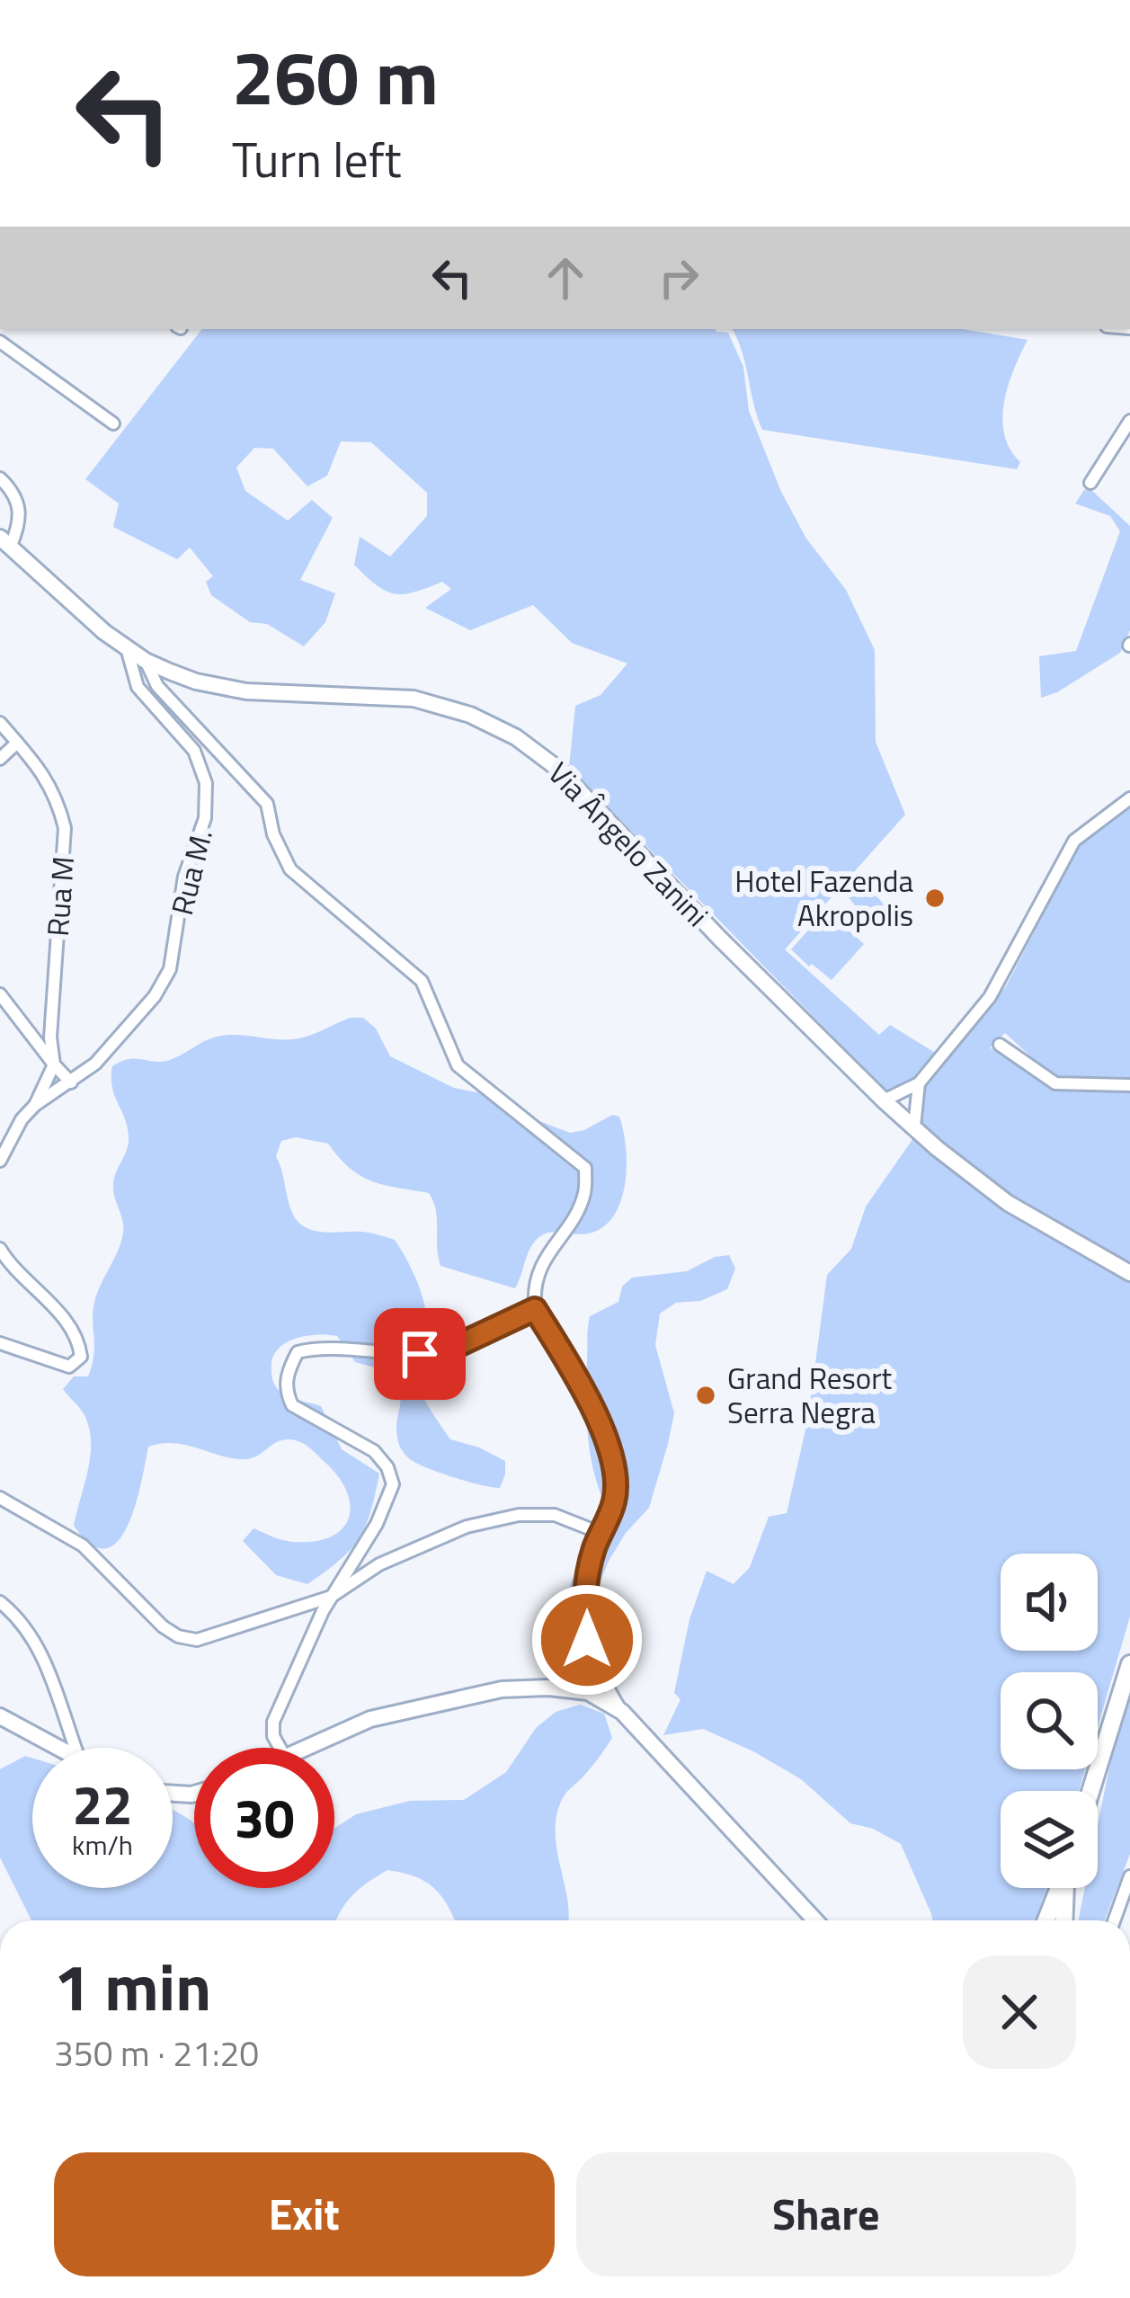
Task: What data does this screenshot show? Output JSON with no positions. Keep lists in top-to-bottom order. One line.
{"streets":{"street":["Via Ângelo Zanini","Rua M.","Rua M"]},"crossings":[["Via Ângelo Zanini","Rua M."]],"places":["Hotel Fazenda Akropolis","Grand Resort Serra Negra"],"page":{"turn":["260 m","Turn left"],"speed":"22 km/h","limit":"30","heading":["1 min","350 m · 21:20"],"buttons":["Exit","Share"]}}
